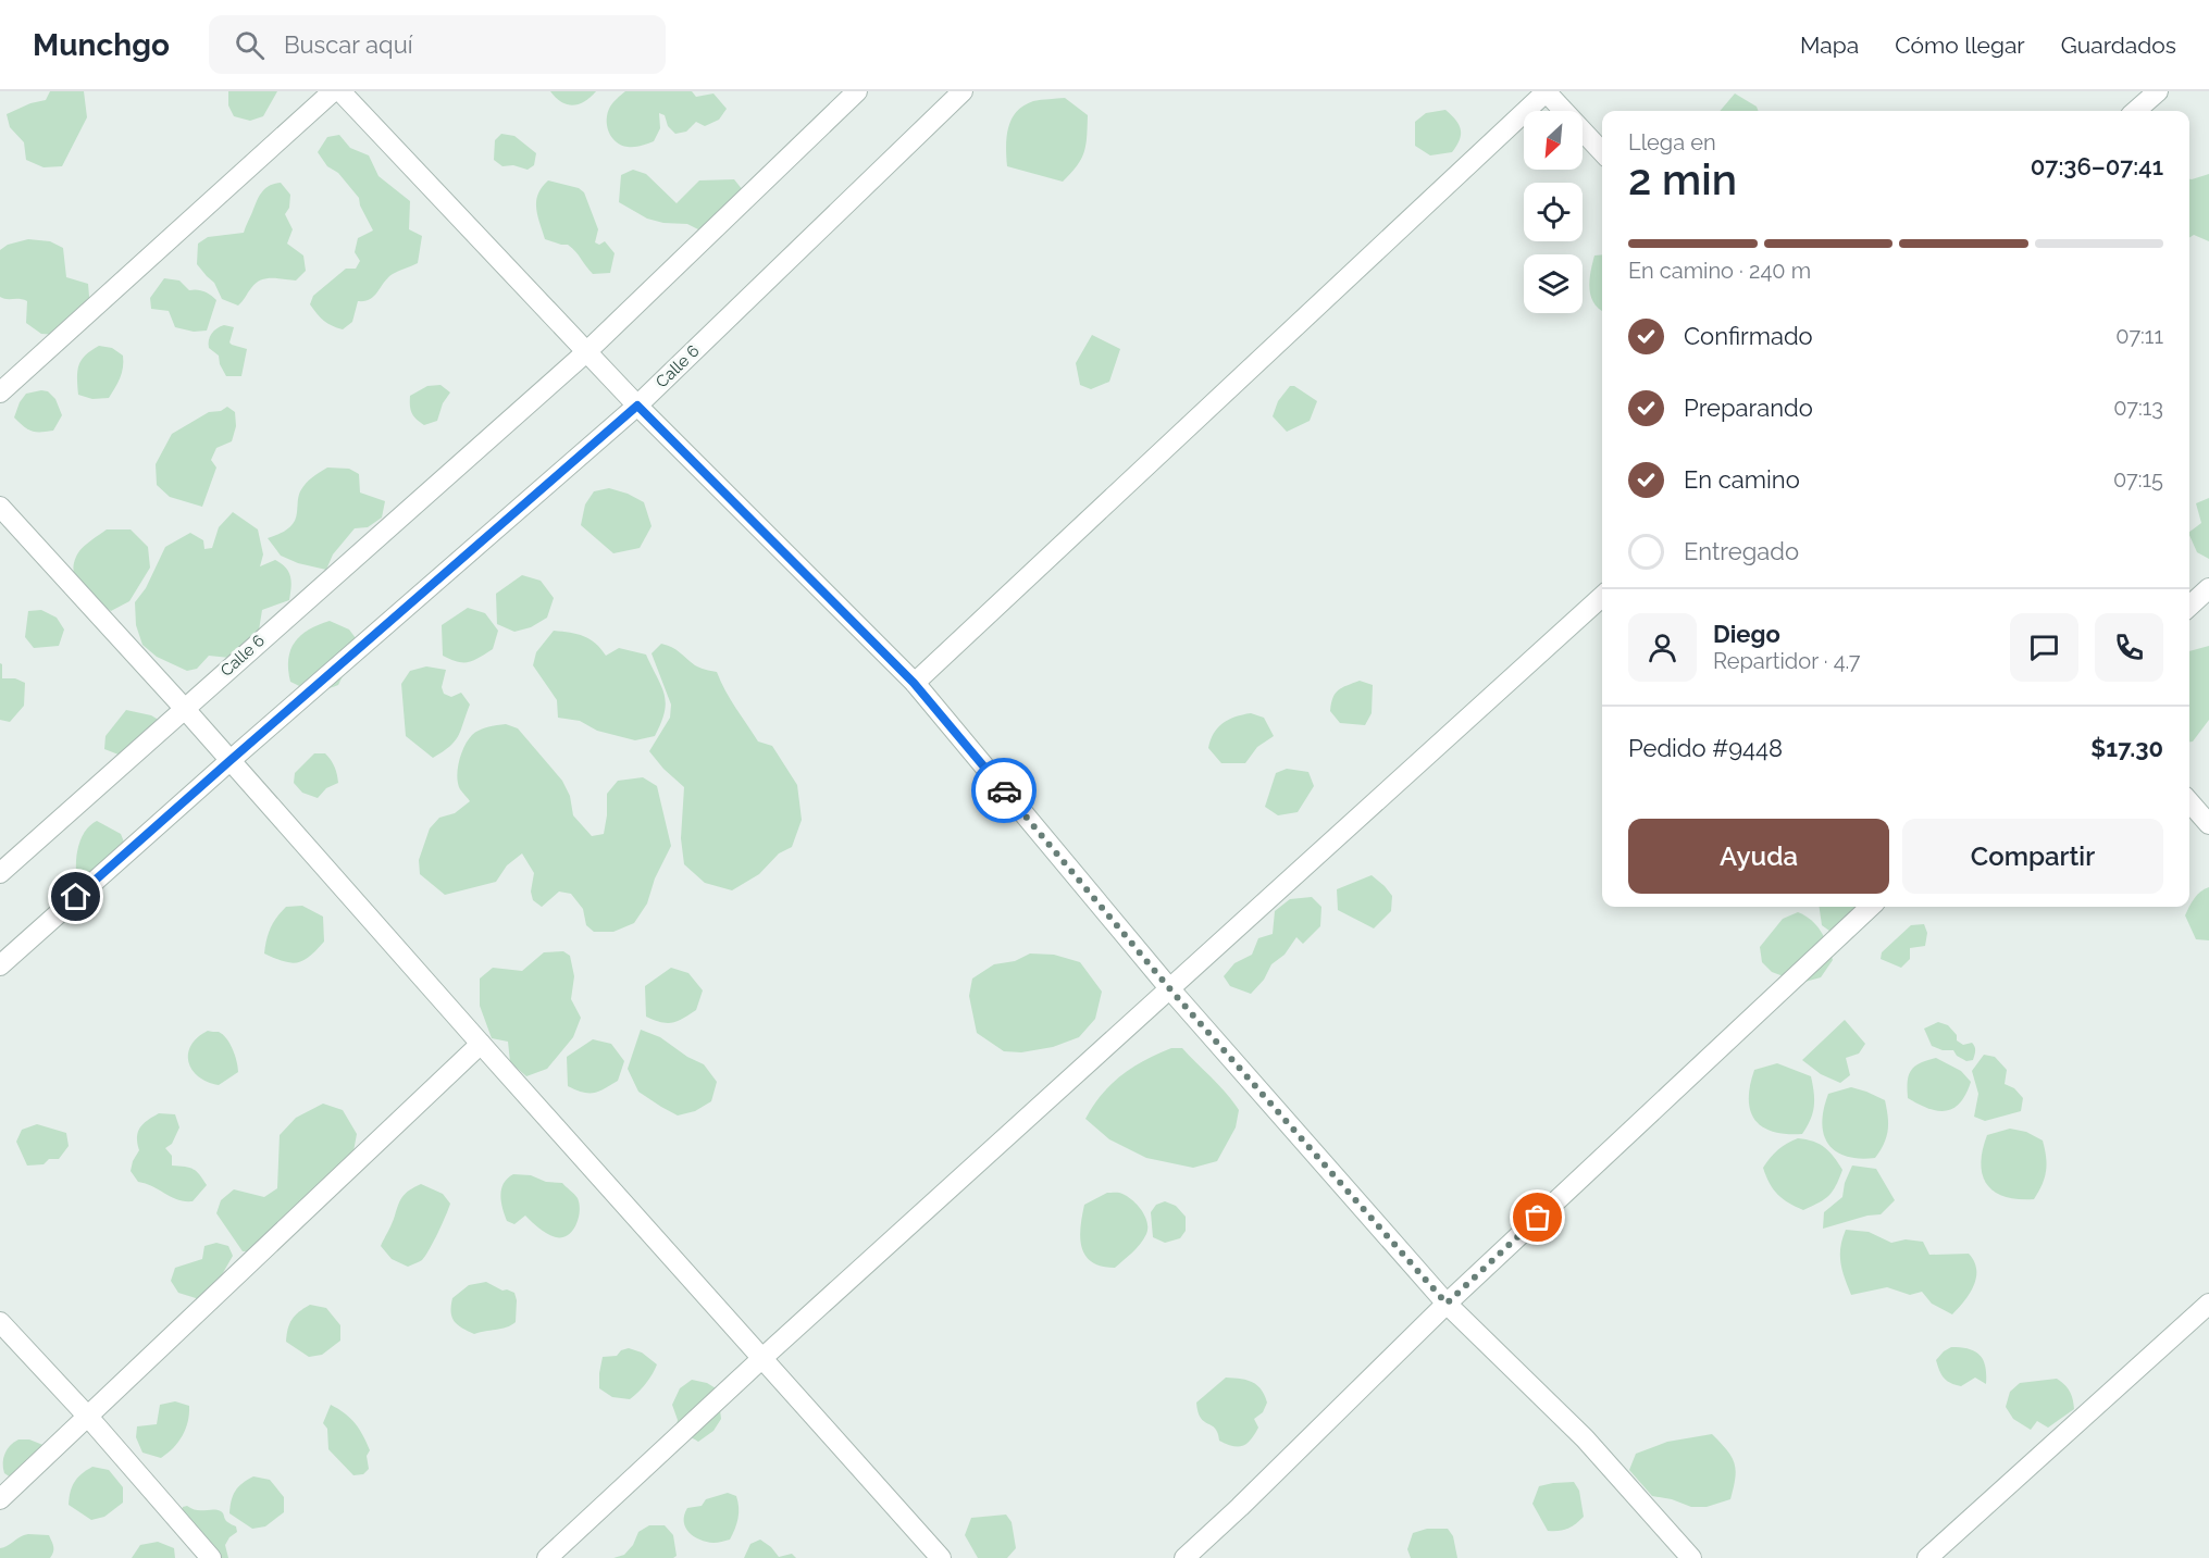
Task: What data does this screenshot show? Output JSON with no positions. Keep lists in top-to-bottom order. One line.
{"streets":{"street":["Calle 6"]},"north":"bottom left","page":{"header":"Munchgo","search":"Buscar aquí","nav":["Mapa","Cómo llegar","Guardados"],"heading":["2 min","Llega en","07:36–07:41"],"panel":["Diego","Repartidor · 4.7","Pedido #9448","$17.30"],"bar":"En camino · 240 m","list":[["Confirmado","07:11"],["Preparando","07:13"],["En camino","07:15"],"Entregado"],"buttons":["Ayuda","Compartir"]}}
